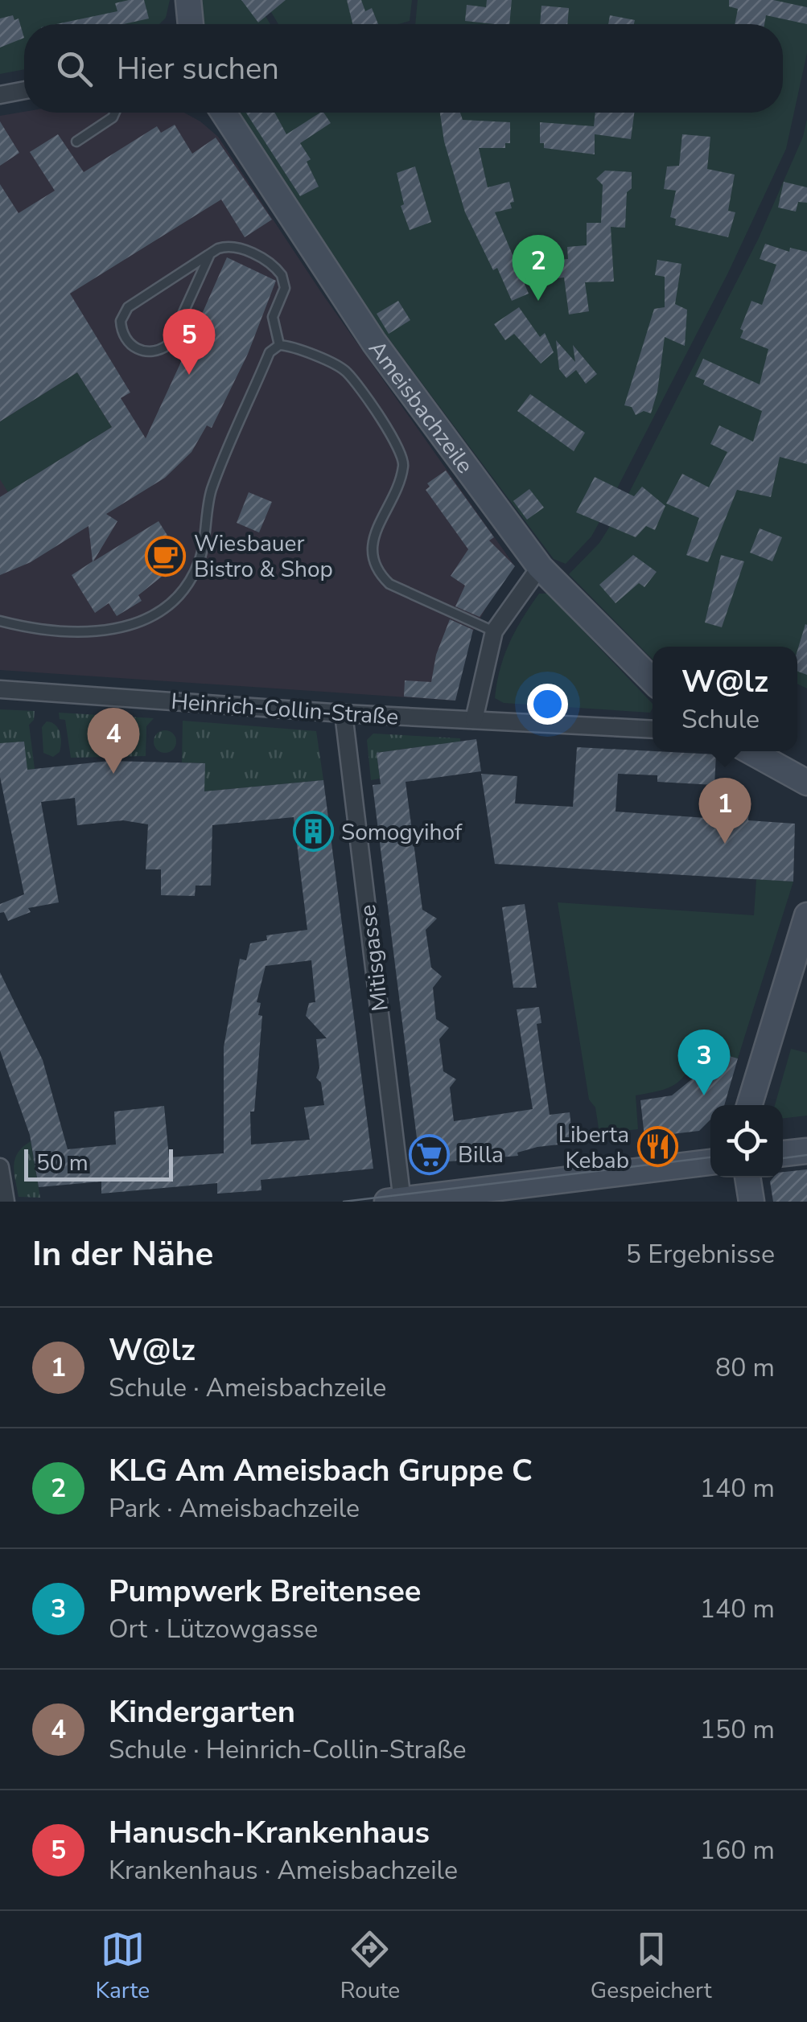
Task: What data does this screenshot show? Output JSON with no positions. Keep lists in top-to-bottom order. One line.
{"streets":{"street":["Ameisbachzeile","Heinrich-Collin-Straße","Mitisgasse"]},"crossings":[["Heinrich-Collin-Straße","Mitisgasse"]],"places":{"cafe":["Wiesbauer Bistro & Shop"],"building":["Somogyihof"],"restaurant":["Liberta Kebab"],"supermarket":["Billa"]},"scale_bar":"50 m","page":{"search":"Hier suchen","pins":["2","5","4","1","3"],"popup":["W@lz","Schule"],"scale":"50 m","heading":["In der Nähe","5 Ergebnisse"],"list":[{"mark":"1","name":"W@lz","note":"Schule · Ameisbachzeile","value":"80 m"},{"mark":"2","name":"KLG Am Ameisbach Gruppe C","note":"Park · Ameisbachzeile","value":"140 m"},{"mark":"3","name":"Pumpwerk Breitensee","note":"Ort · Lützowgasse","value":"140 m"},{"mark":"4","name":"Kindergarten","note":"Schule · Heinrich-Collin-Straße","value":"150 m"},{"mark":"5","name":"Hanusch-Krankenhaus","note":"Krankenhaus · Ameisbachzeile","value":"160 m"}],"nav":["Karte","Route","Gespeichert"]}}
